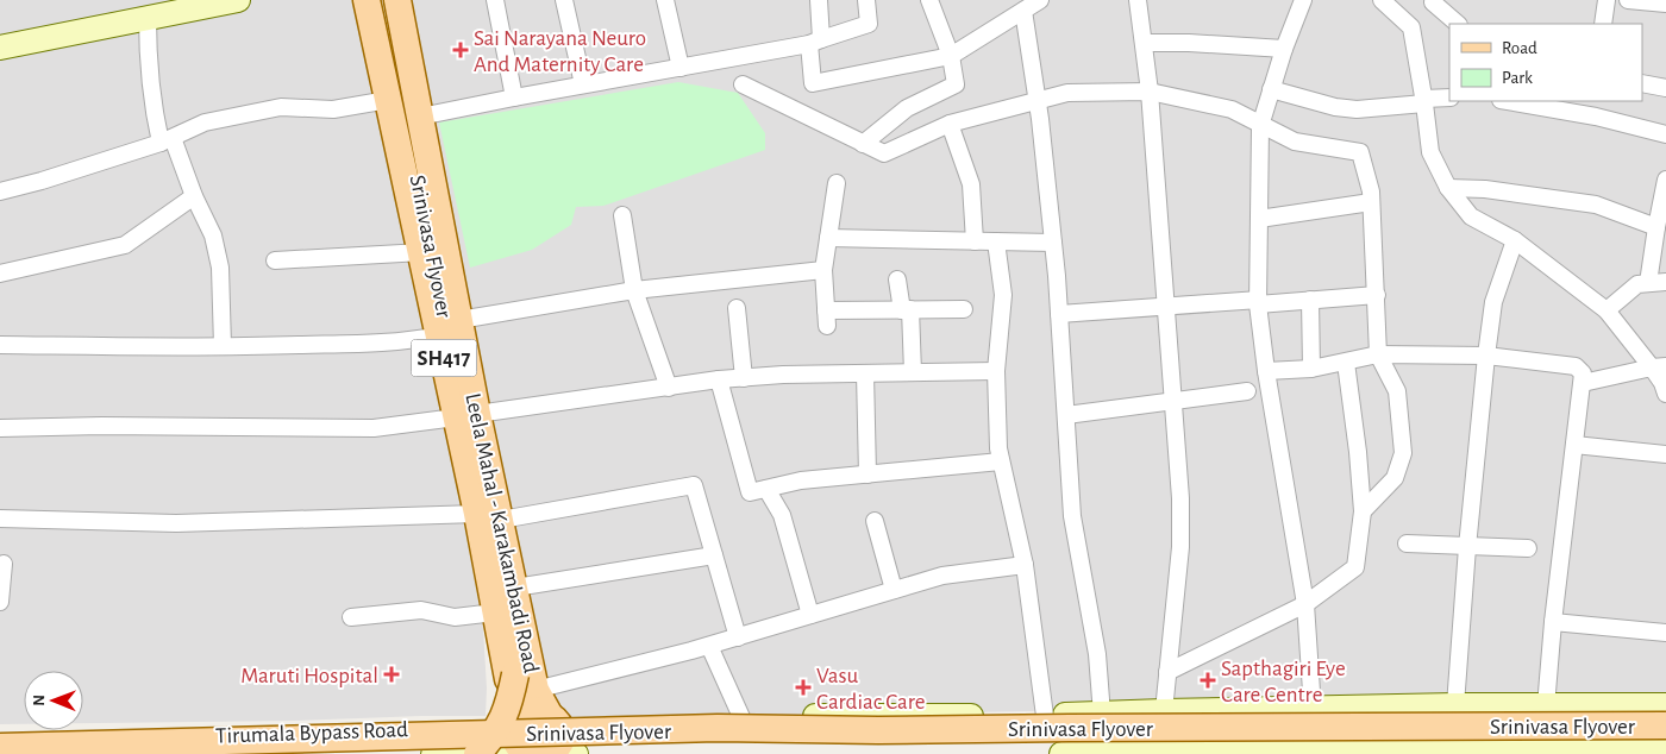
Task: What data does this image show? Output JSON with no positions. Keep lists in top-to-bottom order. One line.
{"streets":{"main road":["Srinivasa Flyover","SH417","Leela Mahal - Karakambadi Road"],"street":["Tirumala Bypass Road"]},"crossings":[["Leela Mahal - Karakambadi Road","Tirumala Bypass Road"]],"places":{"health":["Sai Narayana Neuro And Maternity Care","Maruti Hospital","Sapthagiri Eye Care Centre","Vasu Cardiac Care"]},"legend":["Road","Park"],"north":"left"}
